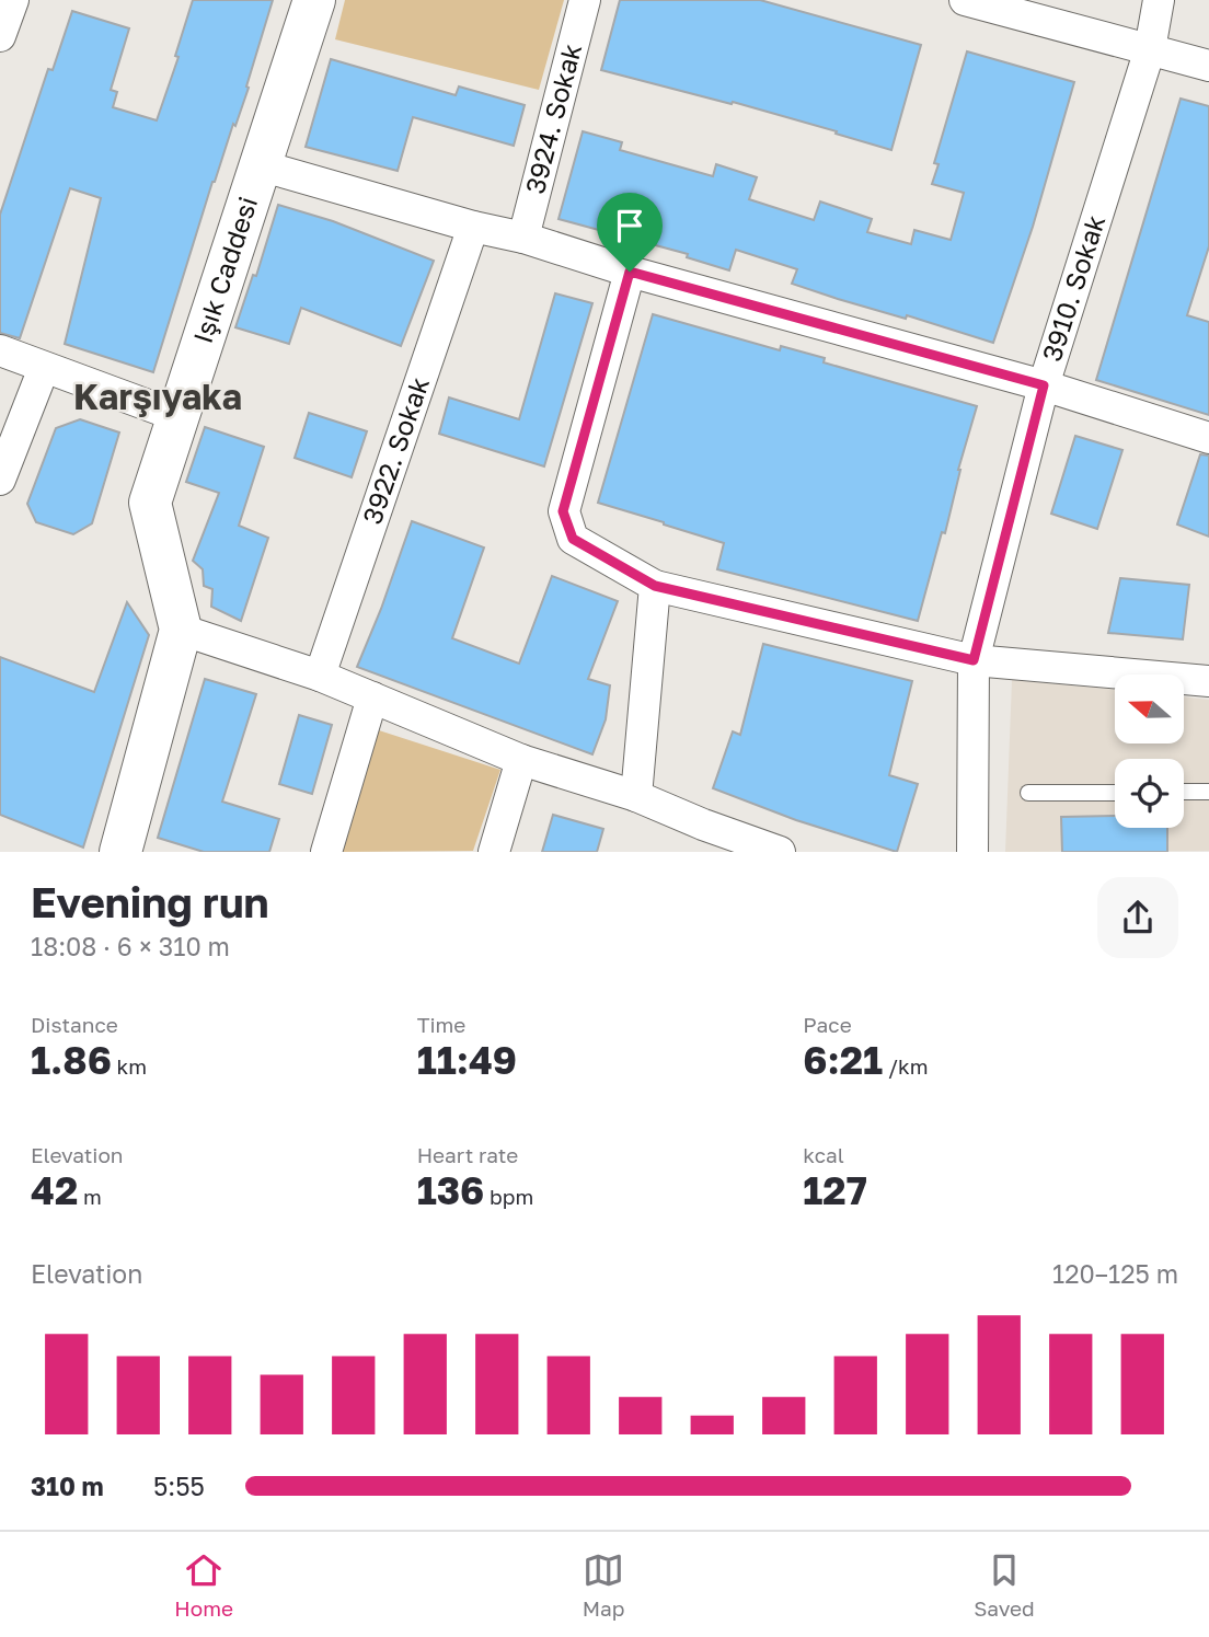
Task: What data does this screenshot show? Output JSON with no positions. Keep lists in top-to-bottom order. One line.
{"streets":{"street":["3924. Sokak","Işık Caddesi","3910. Sokak","3922. Sokak"]},"districts":["Karşıyaka"],"north":"left","page":{"heading":["Evening run","18:08 · 6 × 310 m"],"stats":[["Distance","1.86 km"],["Time","11:49"],["Pace","6:21 /km"],["Elevation","42 m"],["Heart rate","136 bpm"],["kcal","127"]],"chart":["Elevation","120–125 m"],"list":[{"name":"310 m","note":"5:55"}],"tabs":["Home","Map","Saved"]}}
